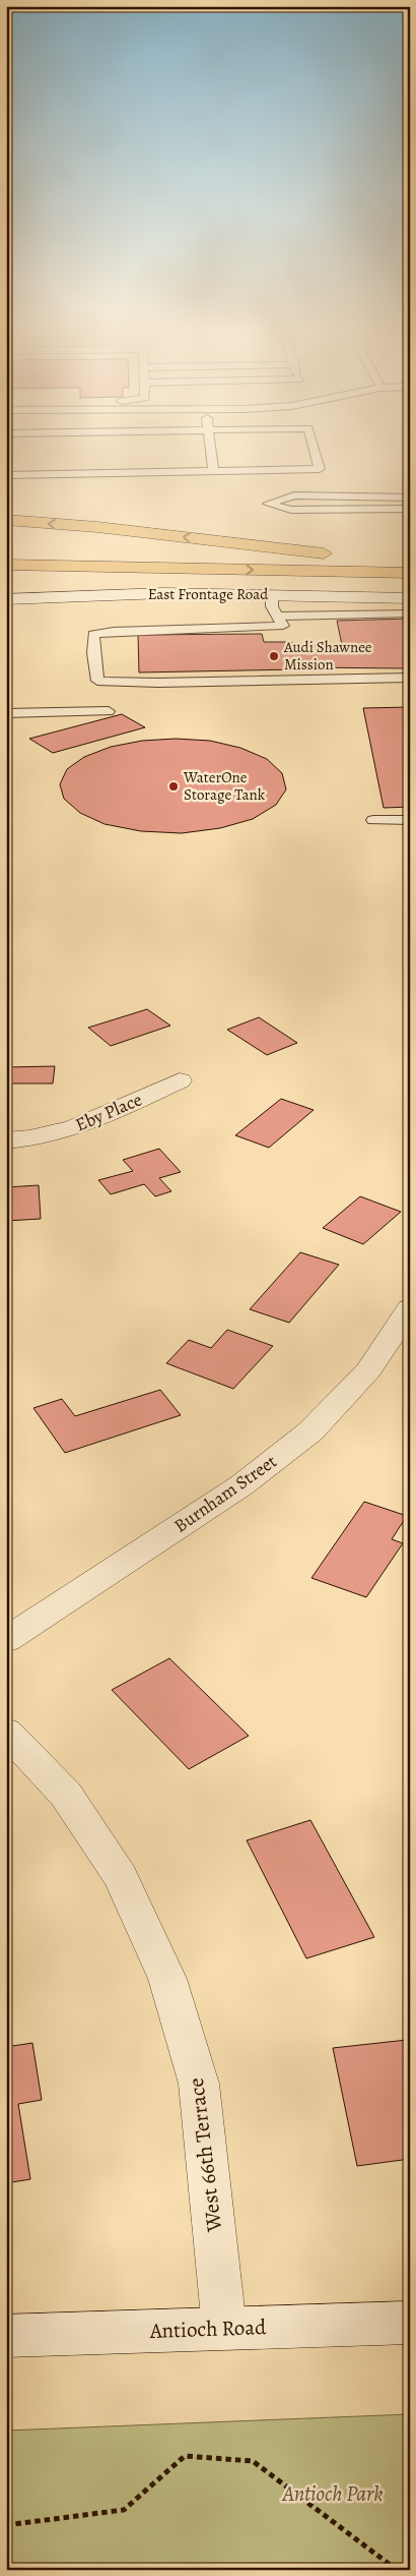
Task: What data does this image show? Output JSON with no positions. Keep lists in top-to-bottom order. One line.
{"streets":{"street":["East Frontage Road","Eby Place","Burnham Street","West 66th Terrace","Antioch Road"]},"crossings":[["West 66th Terrace","Antioch Road"]],"parks":["Antioch Park"],"places":["Audi Shawnee Mission","WaterOne Storage Tank"]}
